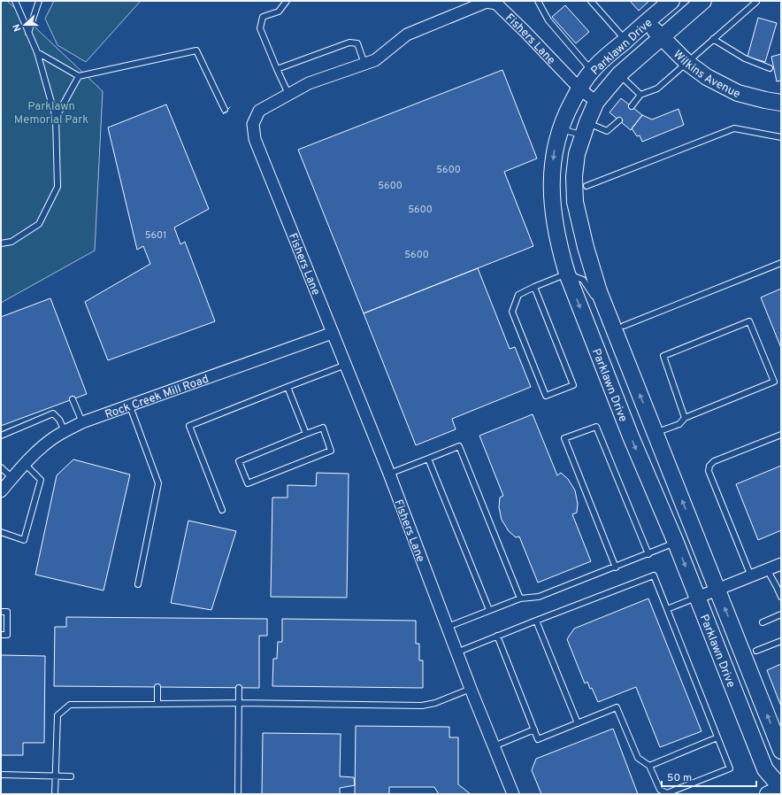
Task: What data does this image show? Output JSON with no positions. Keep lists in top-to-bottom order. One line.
{"streets":{"main road":["Parklawn Drive","Wilkins Avenue"],"street":["Fishers Lane","Rock Creek Mill Road"]},"crossings":[["Fishers Lane","Parklawn Drive"],["Fishers Lane","Rock Creek Mill Road"],["Parklawn Drive","Wilkins Avenue"]],"parks":["Parklawn Memorial Park"],"house_numbers":["5600","5600","5600","5601","5600"],"scale_bar":"50 m","north":"left"}
